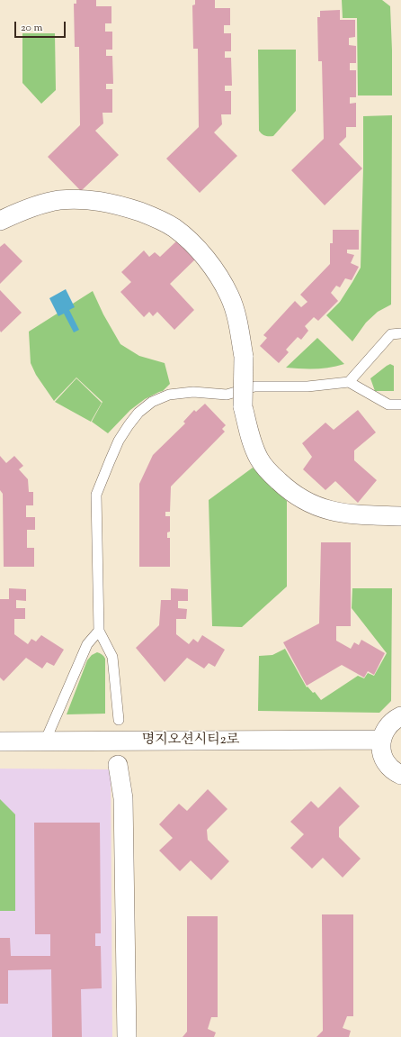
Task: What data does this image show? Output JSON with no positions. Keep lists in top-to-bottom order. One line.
{"streets":{"street":["명지오션시티2로"]},"scale_bar":"20 m"}
